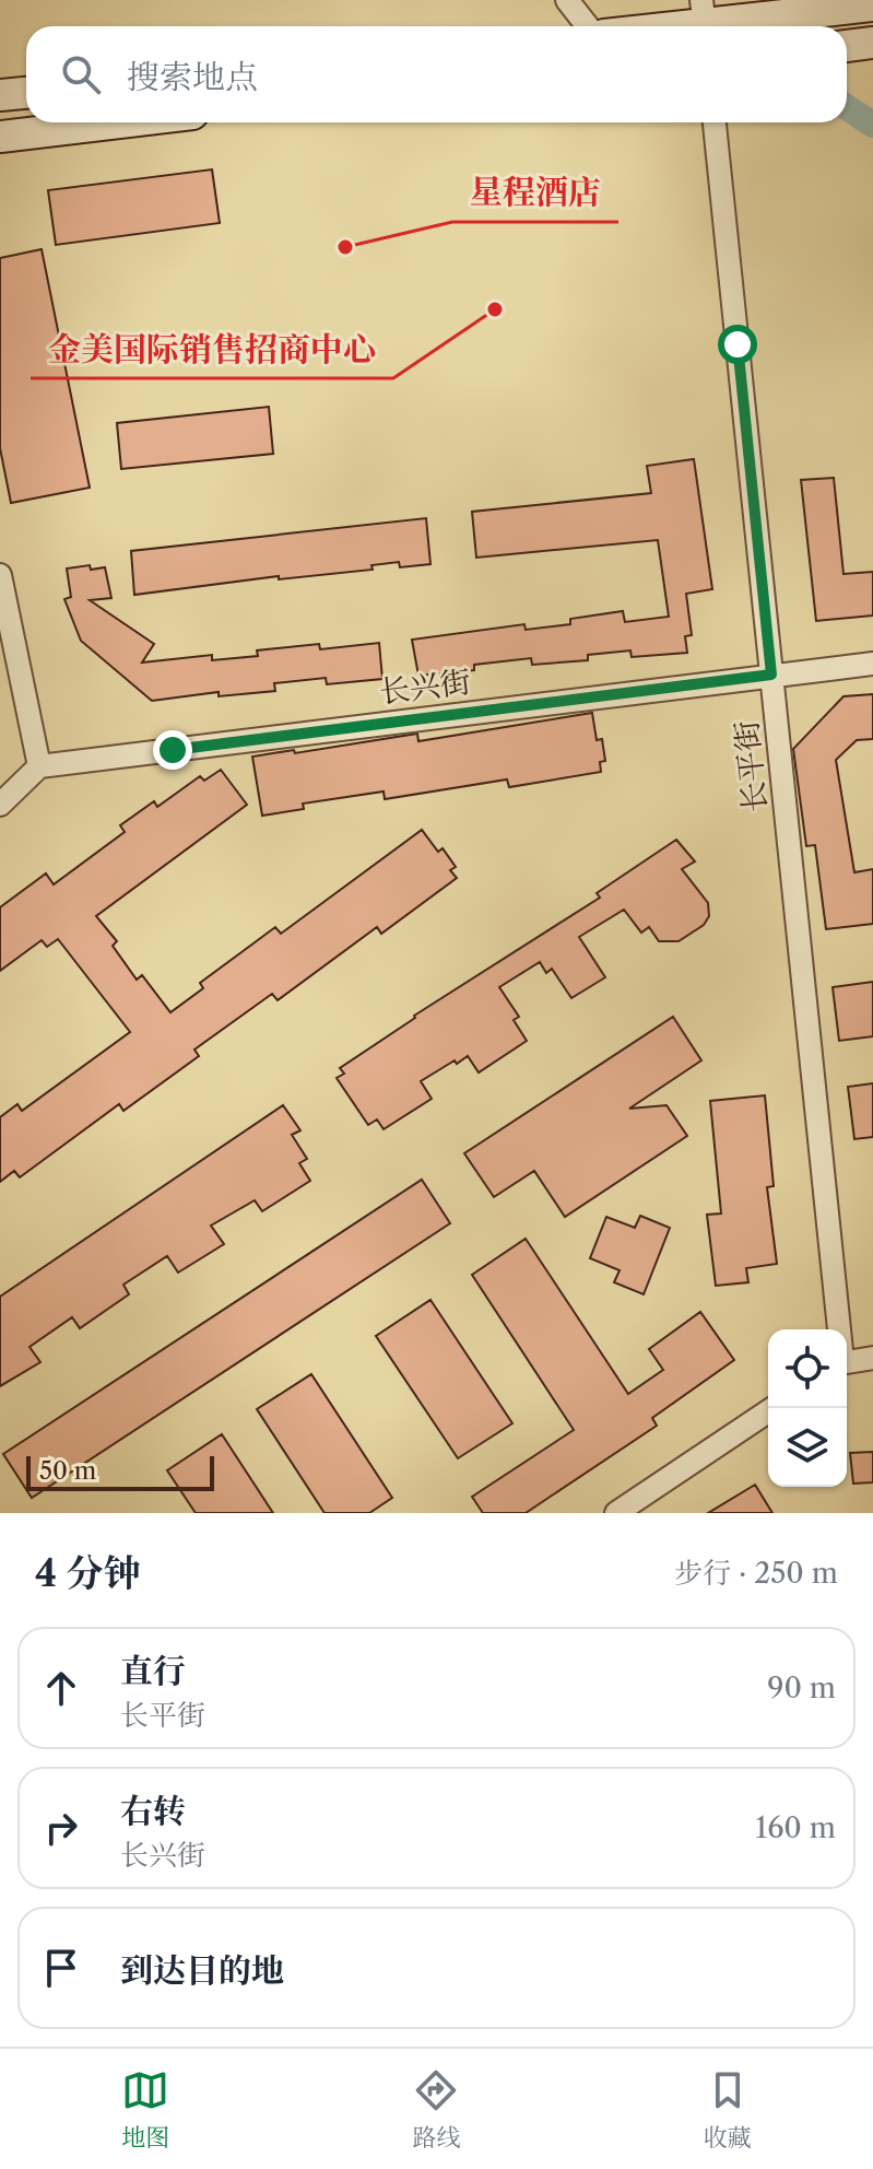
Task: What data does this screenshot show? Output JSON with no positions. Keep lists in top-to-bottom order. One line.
{"streets":{"street":["长兴街","长平街"]},"crossings":[["长兴街","长平街"]],"places":["星程酒店","金美国际销售招商中心"],"scale_bar":"50 m","page":{"search":"搜索地点","scale":"50 m","heading":["4 分钟","步行 · 250 m"],"list":[["直行","长平街","90 m"],["右转","长兴街","160 m"],"到达目的地"],"nav":["地图","路线","收藏"]}}
